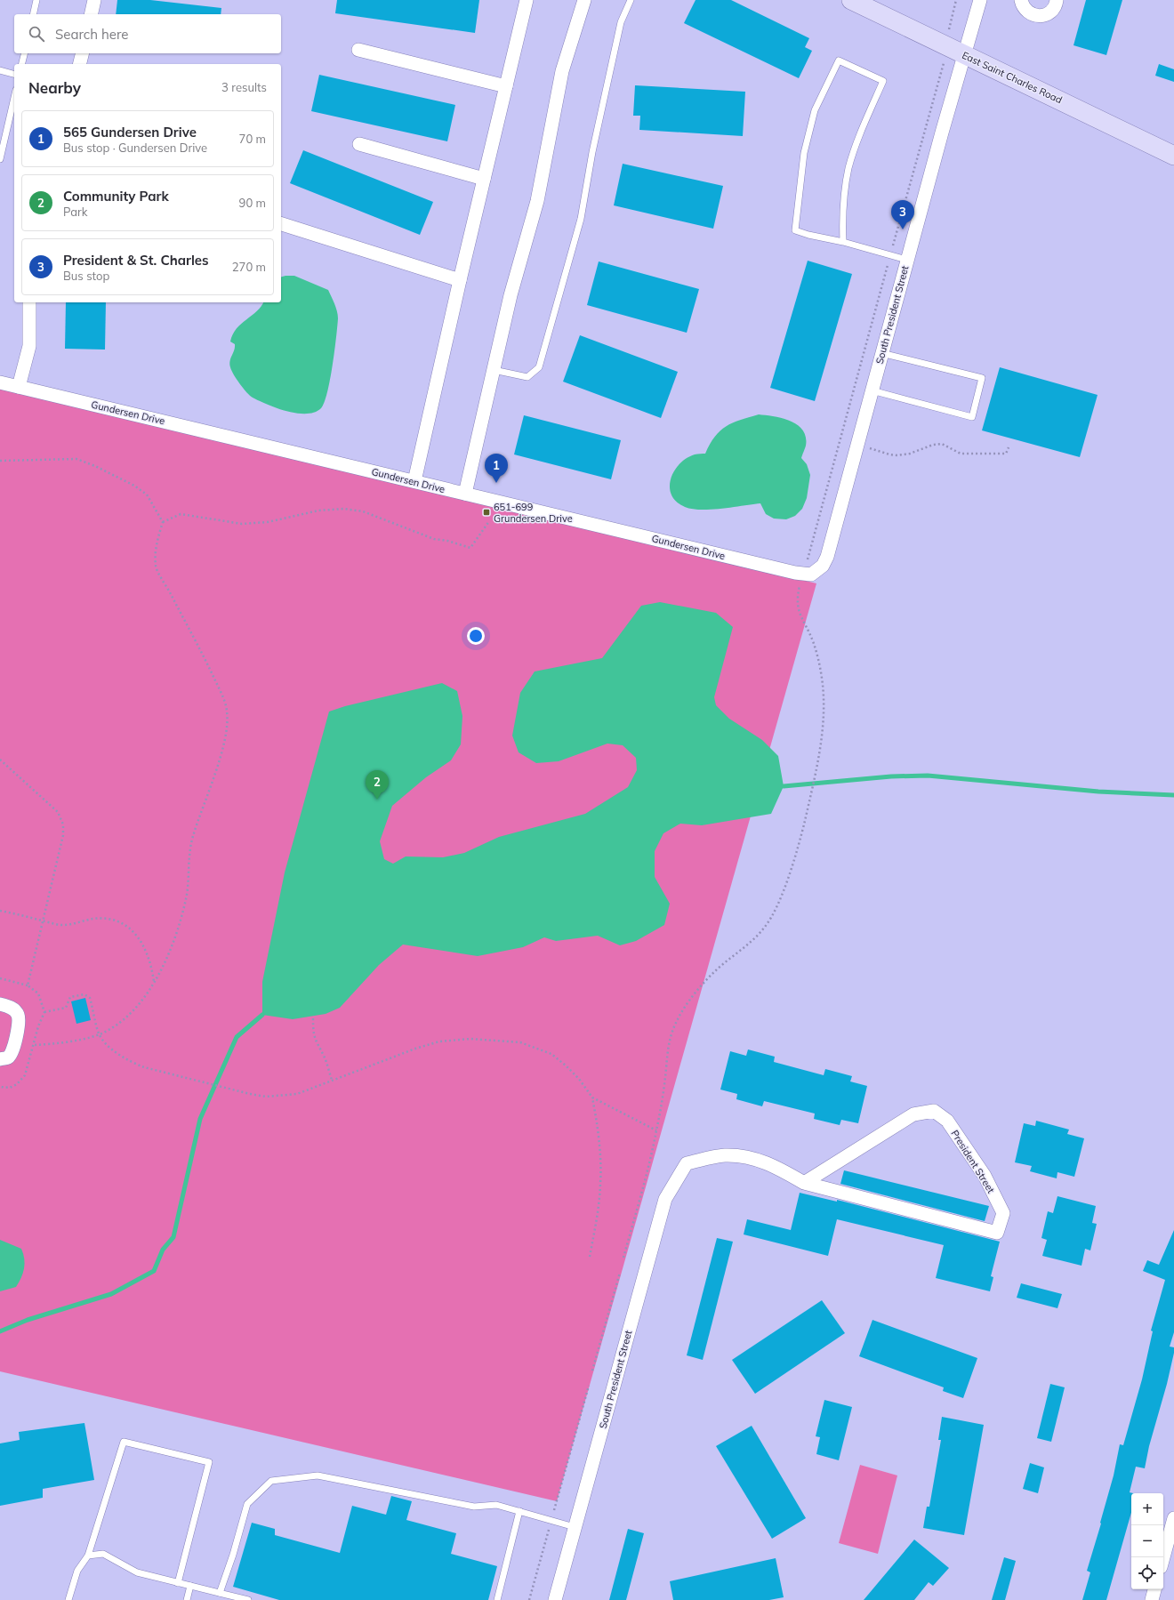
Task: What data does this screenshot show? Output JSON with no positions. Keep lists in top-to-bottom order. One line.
{"streets":{"street":["East Saint Charles Road","South President Street","Gundersen Drive","President Street"]},"crossings":[["East Saint Charles Road","South President Street"],["South President Street","Gundersen Drive"],["South President Street","President Street"]],"places":{"transit":["651-699 Grundersen Drive"]},"page":{"search":"Search here","heading":["Nearby","3 results"],"list":[{"mark":"1","name":"565 Gundersen Drive","note":"Bus stop · Gundersen Drive","value":"70 m"},{"mark":"2","name":"Community Park","note":"Park","value":"90 m"},{"mark":"3","name":"President & St. Charles","note":"Bus stop","value":"270 m"}],"pins":["3","1","2"],"map_buttons":["+","−"]}}
